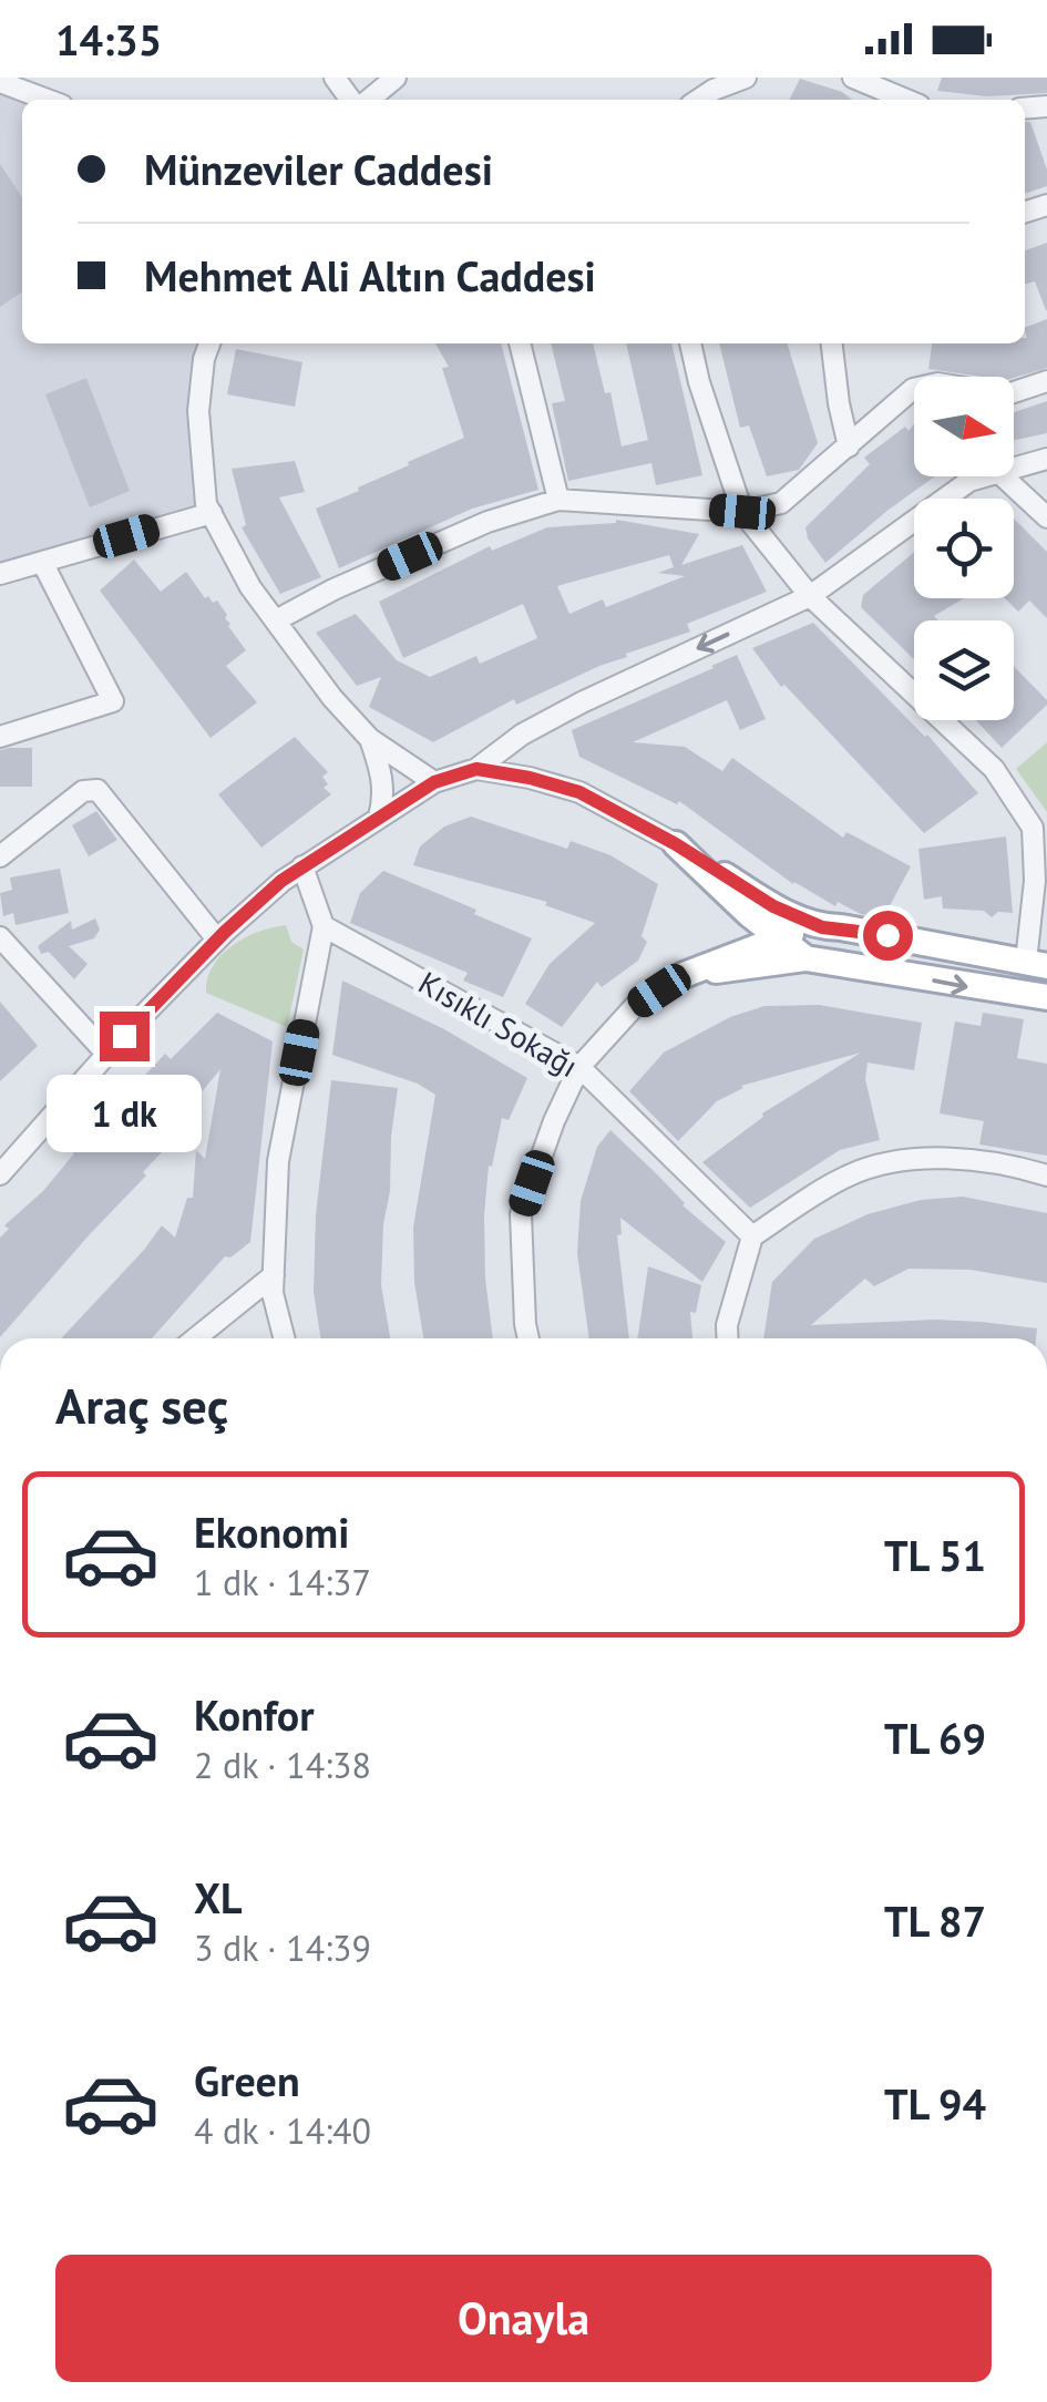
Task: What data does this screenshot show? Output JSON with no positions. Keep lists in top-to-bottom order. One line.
{"streets":{"street":["Kısıklı Sokağı"]},"north":"right","page":{"status":"14:35","banner":["Münzeviler Caddesi","Mehmet Ali Altın Caddesi"],"bubble":"1 dk","heading":"Araç seç","list":[{"name":"Ekonomi","note":"1 dk · 14:37","value":"TL 51"},{"name":"Konfor","note":"2 dk · 14:38","value":"TL 69"},{"name":"XL","note":"3 dk · 14:39","value":"TL 87"},{"name":"Green","note":"4 dk · 14:40","value":"TL 94"}],"buttons":"Onayla"}}
